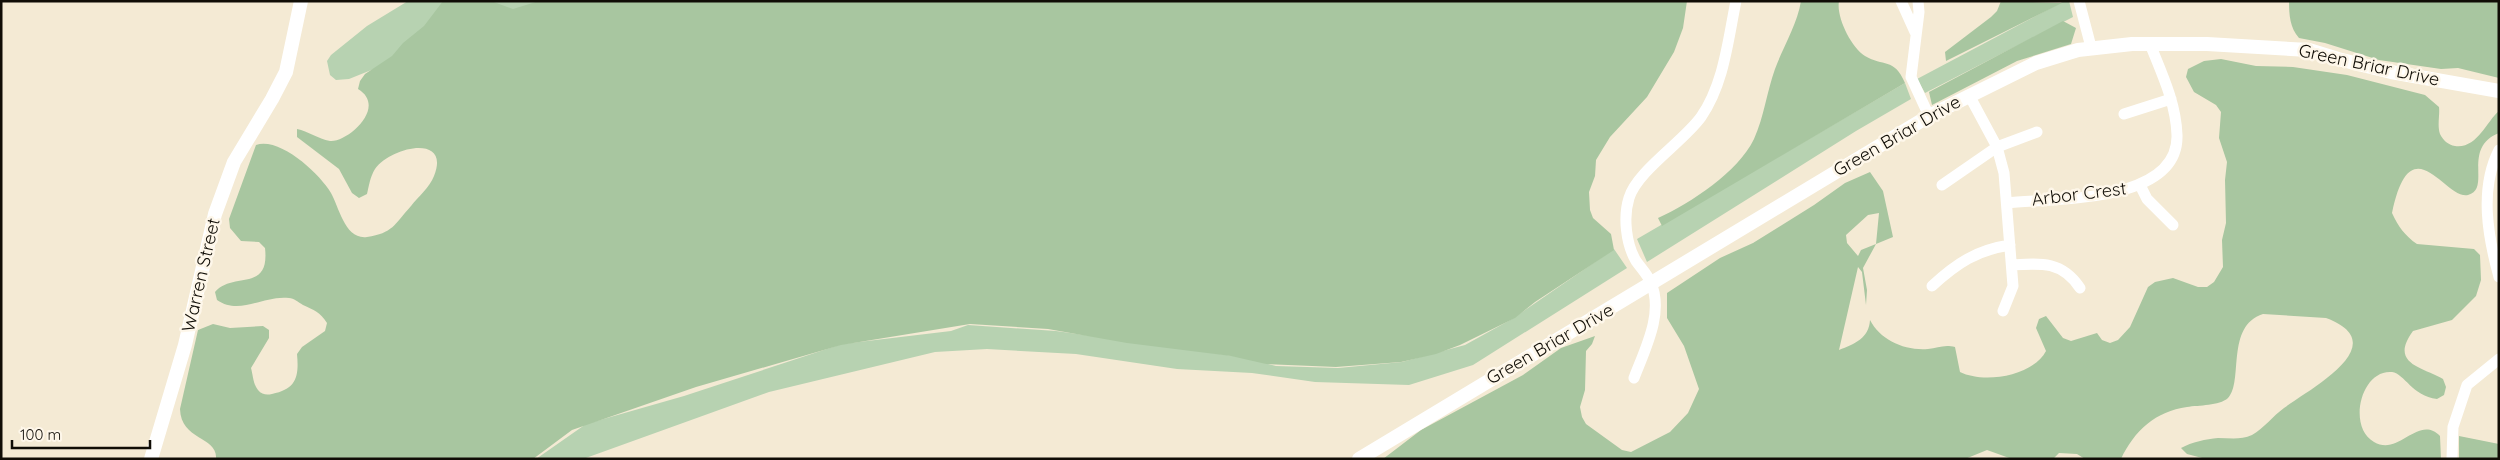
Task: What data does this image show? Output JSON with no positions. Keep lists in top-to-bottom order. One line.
{"streets":{"street":["Green Briar Drive","Arbor Crest","Warren Street"]},"crossings":[["Green Briar Drive","Arbor Crest"]],"scale_bar":"100 m"}
